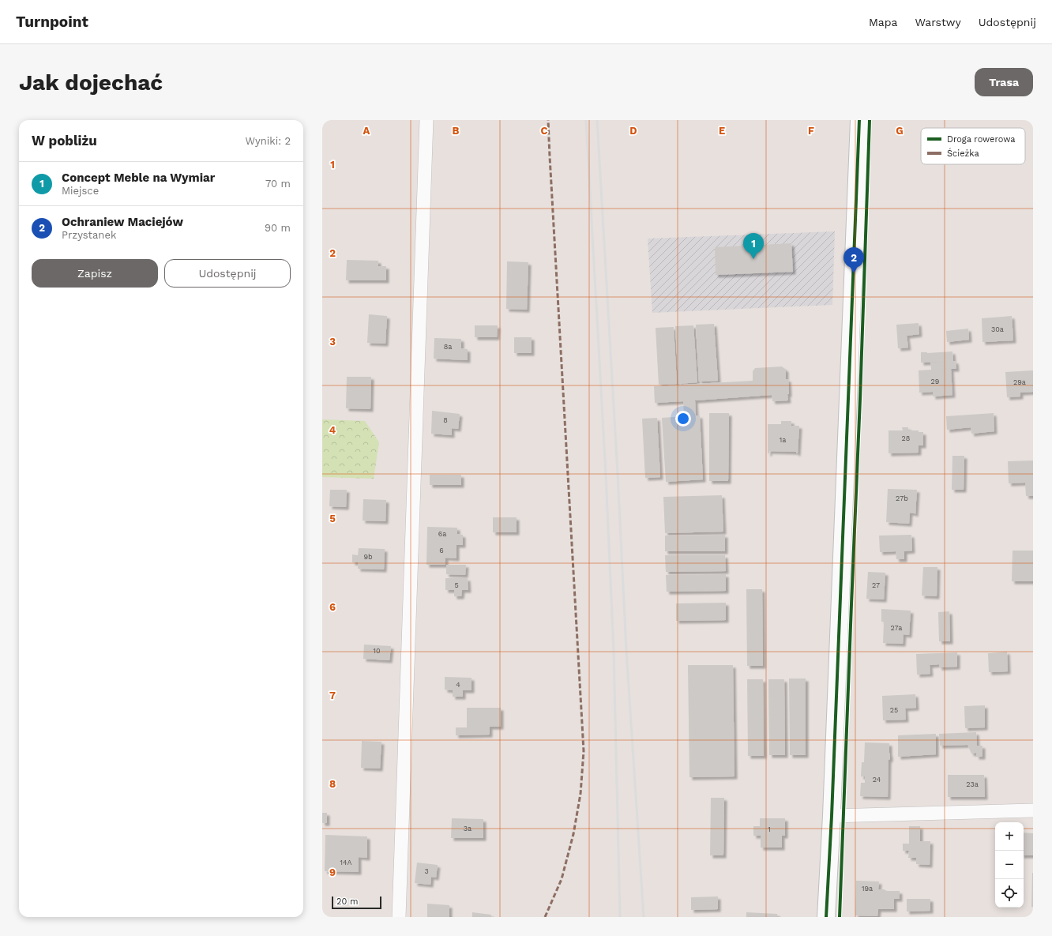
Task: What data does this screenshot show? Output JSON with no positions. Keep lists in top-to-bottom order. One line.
{"house_numbers":["30a","8a","29","29a","8","28","1a","27b","6a","6","9b","5","27","27a","10","4","25","24","23a","3a","1","14A","3","19a"],"legend":["Droga rowerowa","Ścieżka"],"scale_bar":"20 m","page":{"header":"Turnpoint","nav":["Mapa","Warstwy","Udostępnij"],"buttons":["Trasa",["Zapisz","Udostępnij"]],"title":"Jak dojechać","heading":["W pobliżu","Wyniki: 2"],"list":[{"mark":"1","name":"Concept Meble na Wymiar","note":"Miejsce","value":"70 m"},{"mark":"2","name":"Ochraniew Maciejów","note":"Przystanek","value":"90 m"}],"pins":["1","2"],"map_buttons":["+","−"],"scale":"20 m"},"grid":{"columns":["A","B","C","D","E","F","G"],"rows":["1","2","3","4","5","6","7","8","9"]}}
